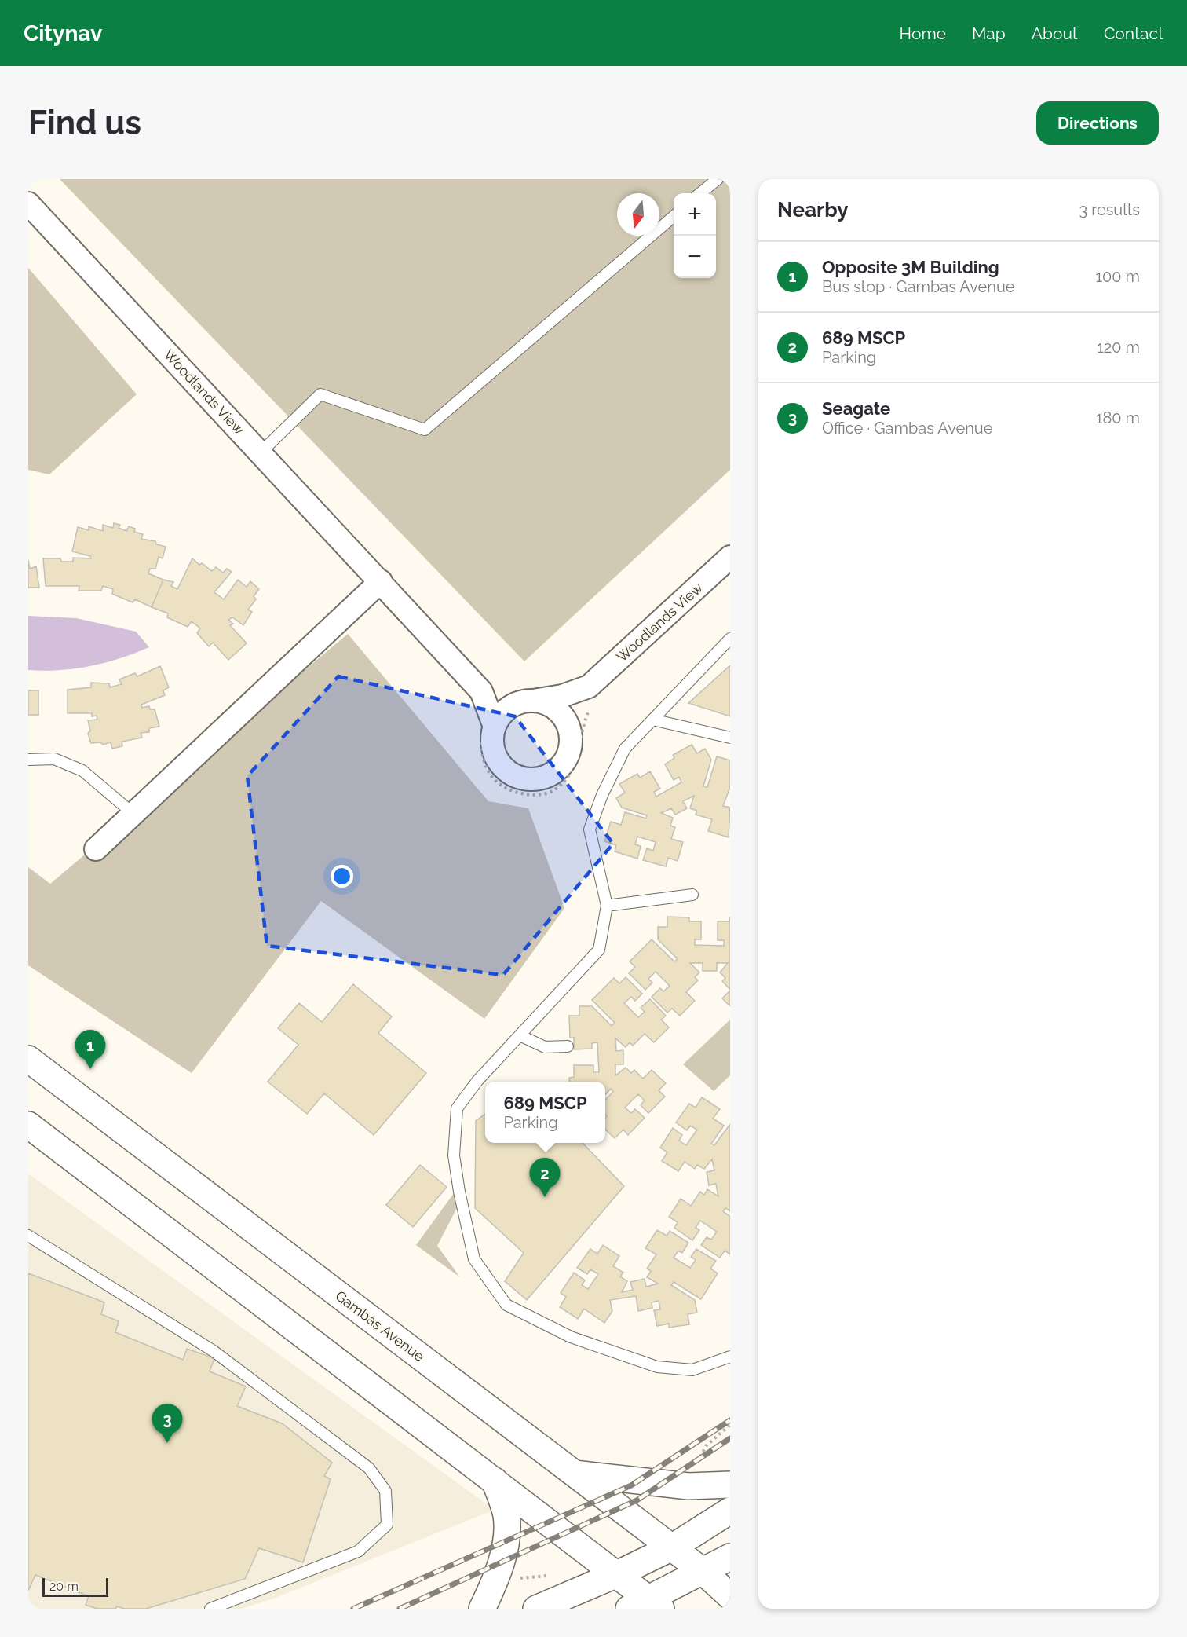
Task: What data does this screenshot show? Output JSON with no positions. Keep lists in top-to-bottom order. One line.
{"streets":{"main road":["Gambas Avenue"],"street":["Woodlands View"]},"scale_bar":"20 m","north":"bottom","page":{"header":"Citynav","nav":["Home","Map","About","Contact"],"buttons":"Directions","title":"Find us","heading":["Nearby","3 results"],"map_buttons":["+","−"],"list":[{"mark":"1","name":"Opposite 3M Building","note":"Bus stop · Gambas Avenue","value":"100 m"},{"mark":"2","name":"689 MSCP","note":"Parking","value":"120 m"},{"mark":"3","name":"Seagate","note":"Office · Gambas Avenue","value":"180 m"}],"pins":["1","2","3"],"popup":["689 MSCP","Parking"],"scale":"20 m"}}
